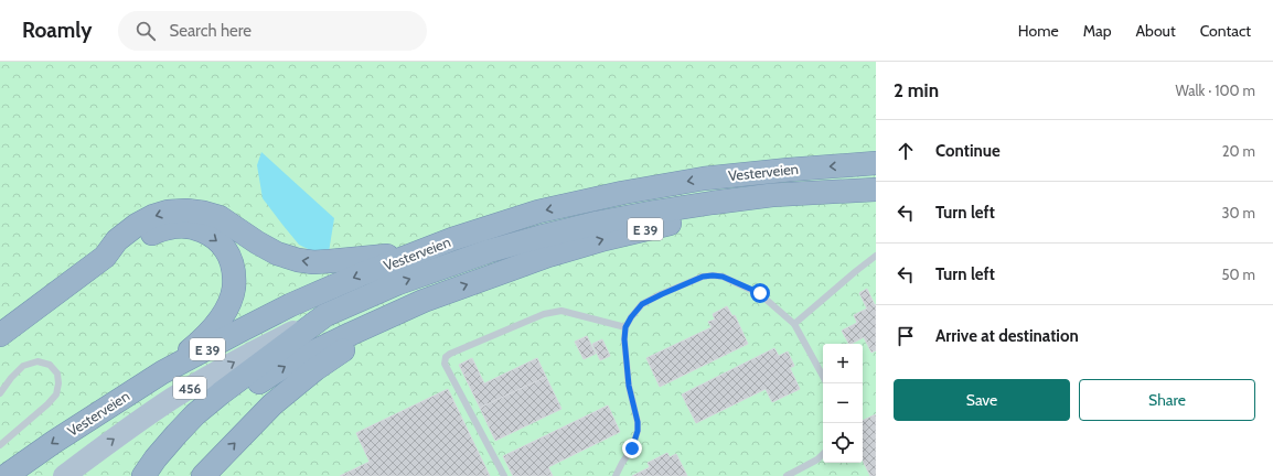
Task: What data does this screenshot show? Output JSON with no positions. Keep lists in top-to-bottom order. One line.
{"streets":{"highway":["Vesterveien","E 39"],"main road":["456"]},"crossings":[["Vesterveien","E 39"]],"page":{"header":"Roamly","search":"Search here","nav":["Home","Map","About","Contact"],"heading":["2 min","Walk · 100 m"],"list":[["Continue","20 m"],["Turn left","30 m"],["Turn left","50 m"],"Arrive at destination"],"map_buttons":["+","−"],"buttons":["Save","Share"]}}
